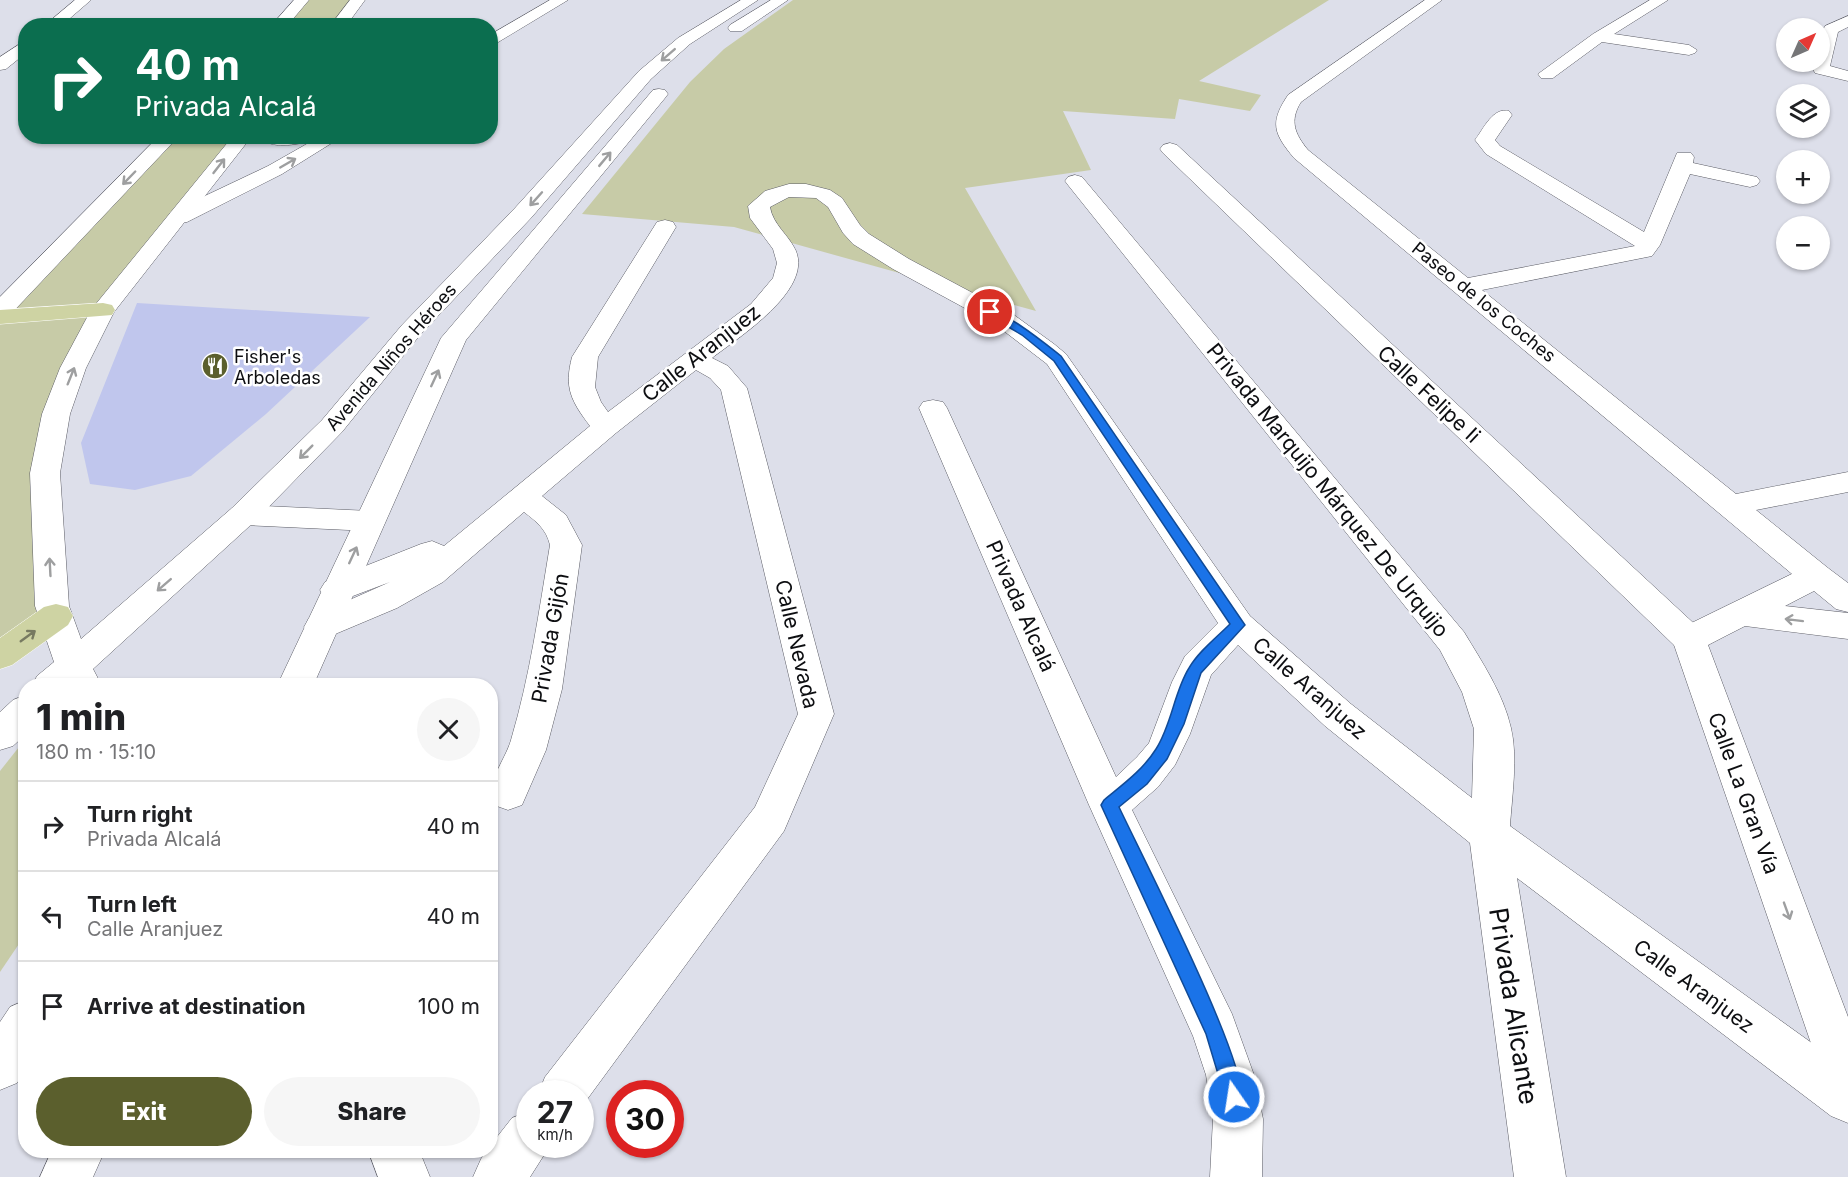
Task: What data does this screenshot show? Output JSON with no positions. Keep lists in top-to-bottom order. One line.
{"streets":{"street":["Paseo de los Coches","Calle Aranjuez","Avenida Niños Héroes","Calle Felipe Ii","Privada Marquijo Márquez De Urquijo","Privada Alcalá","Privada Gijón","Calle Nevada","Calle La Gran Vía","Privada Alicante"]},"crossings":[["Calle Aranjuez","Avenida Niños Héroes"],["Calle Aranjuez","Privada Marquijo Márquez De Urquijo"],["Calle Aranjuez","Privada Gijón"],["Calle Aranjuez","Calle Nevada"],["Calle Aranjuez","Privada Alicante"],["Calle Felipe Ii","Calle La Gran Vía"],["Privada Marquijo Márquez De Urquijo","Privada Alicante"]],"one_way":["Calle La Gran Vía"],"places":{"restaurant":["Fisher's Arboledas"]},"north":"top right","page":{"map_buttons":["+","−"],"turn":["40 m","Privada Alcalá"],"heading":["1 min","180 m · 15:10"],"list":[{"name":"Turn right","note":"Privada Alcalá","value":"40 m"},{"name":"Turn left","note":"Calle Aranjuez","value":"40 m"},{"name":"Arrive at destination","value":"100 m"}],"buttons":["Exit","Share"],"speed":"27 km/h","limit":"30"}}
